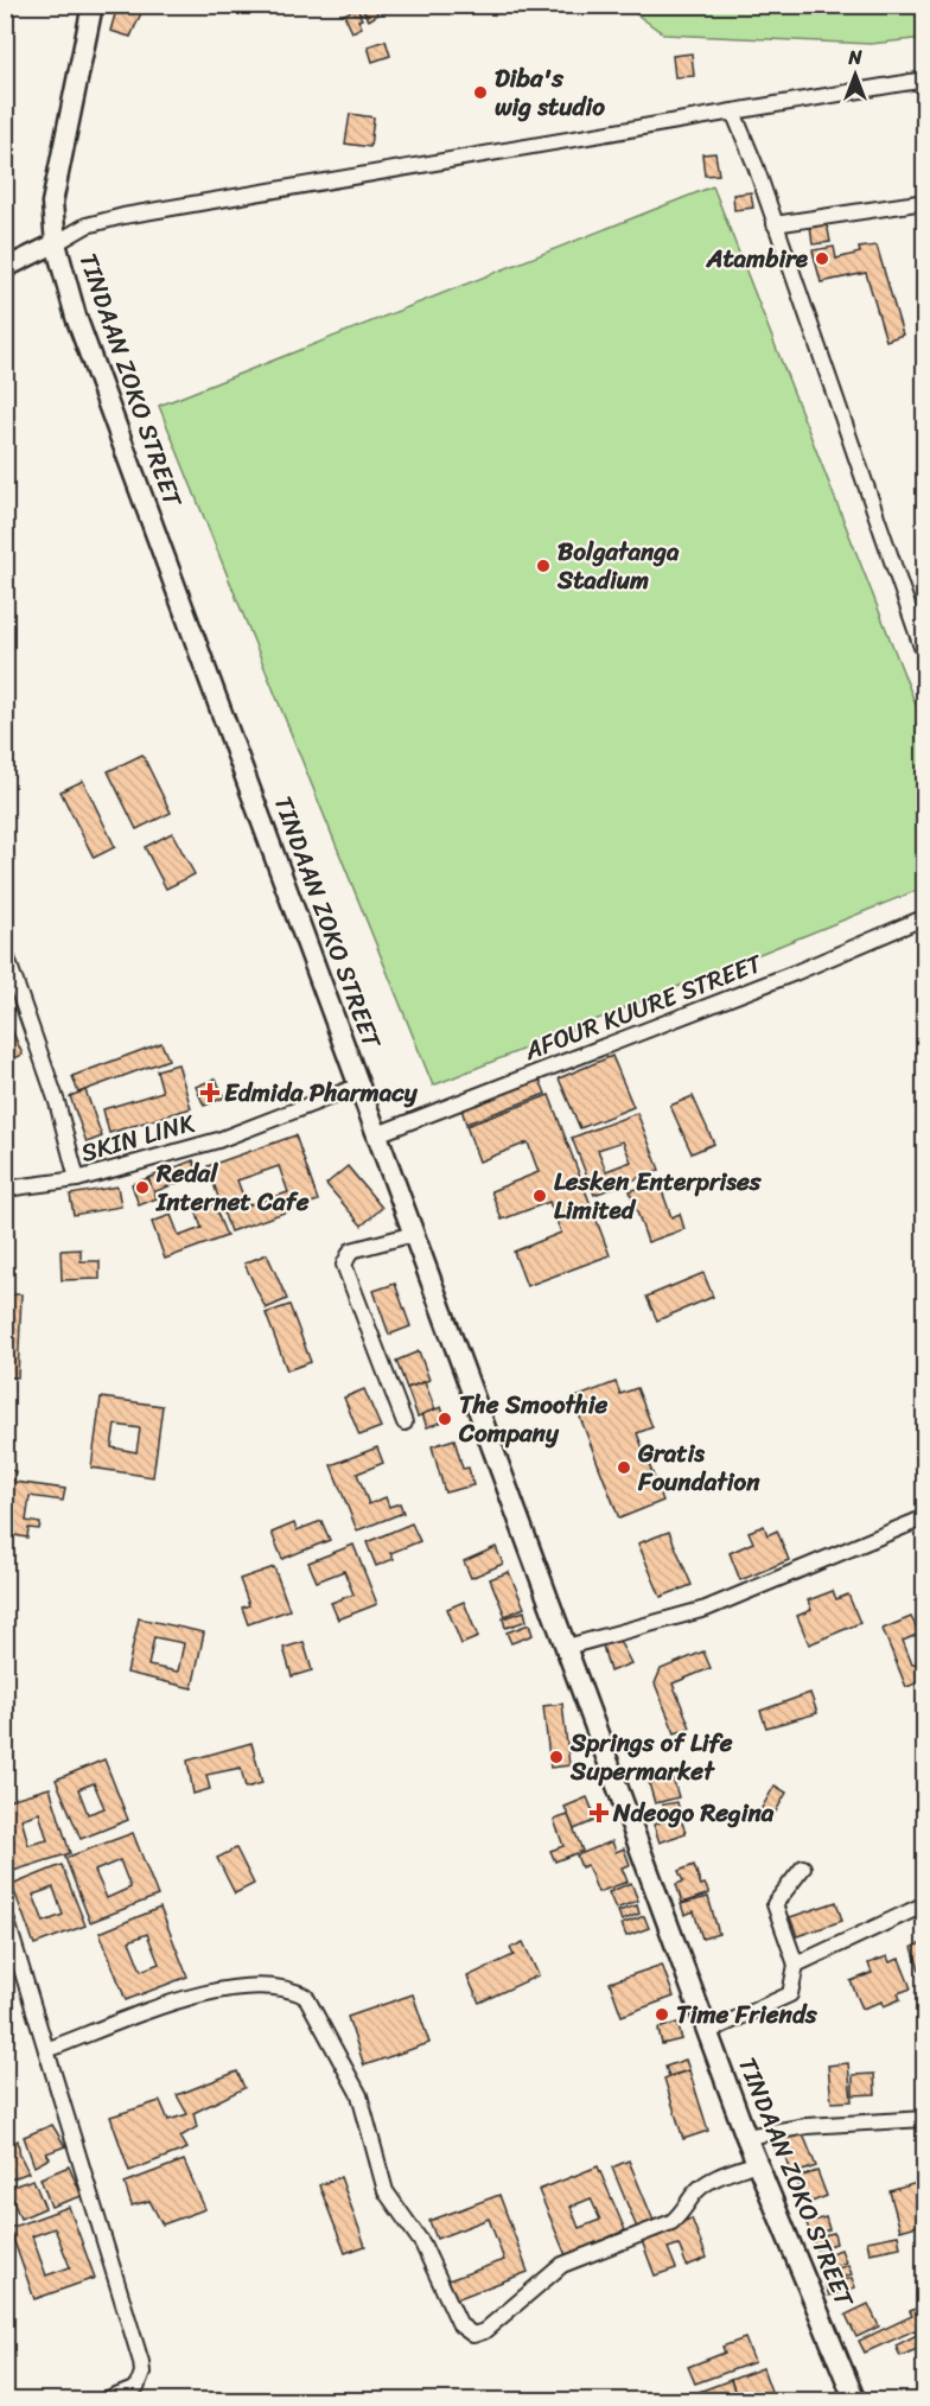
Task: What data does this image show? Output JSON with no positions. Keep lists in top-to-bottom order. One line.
{"streets":{"main road":["TINDAAN ZOKO STREET"],"street":["AFOUR KUURE STREET","SKIN LINK"]},"crossings":[["TINDAAN ZOKO STREET","AFOUR KUURE STREET"],["TINDAAN ZOKO STREET","SKIN LINK"]],"places":{"other":["Diba's wig studio","Atambire","Bolgatanga Stadium","Redal Internet Cafe","Lesken Enterprises Limited","The Smoothie Company","Gratis Foundation","Springs of Life Supermarket","Time Friends"],"health":["Edmida Pharmacy","Ndeogo Regina"]},"north":"top"}
